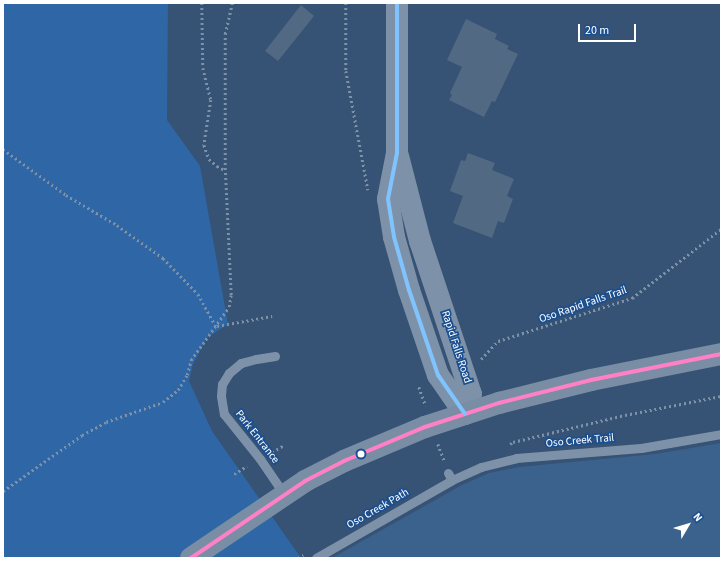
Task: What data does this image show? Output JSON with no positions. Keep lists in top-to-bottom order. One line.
{"streets":{"street":["Rapid Falls Road"],"lane":["Park Entrance","Oso Creek Trail","Oso Creek Path"],"path":["Oso Rapid Falls Trail"]},"crossings":[["Oso Rapid Falls Trail","Rapid Falls Road"],["Oso Creek Trail","Oso Creek Path"]],"scale_bar":"20 m","north":"top right"}
